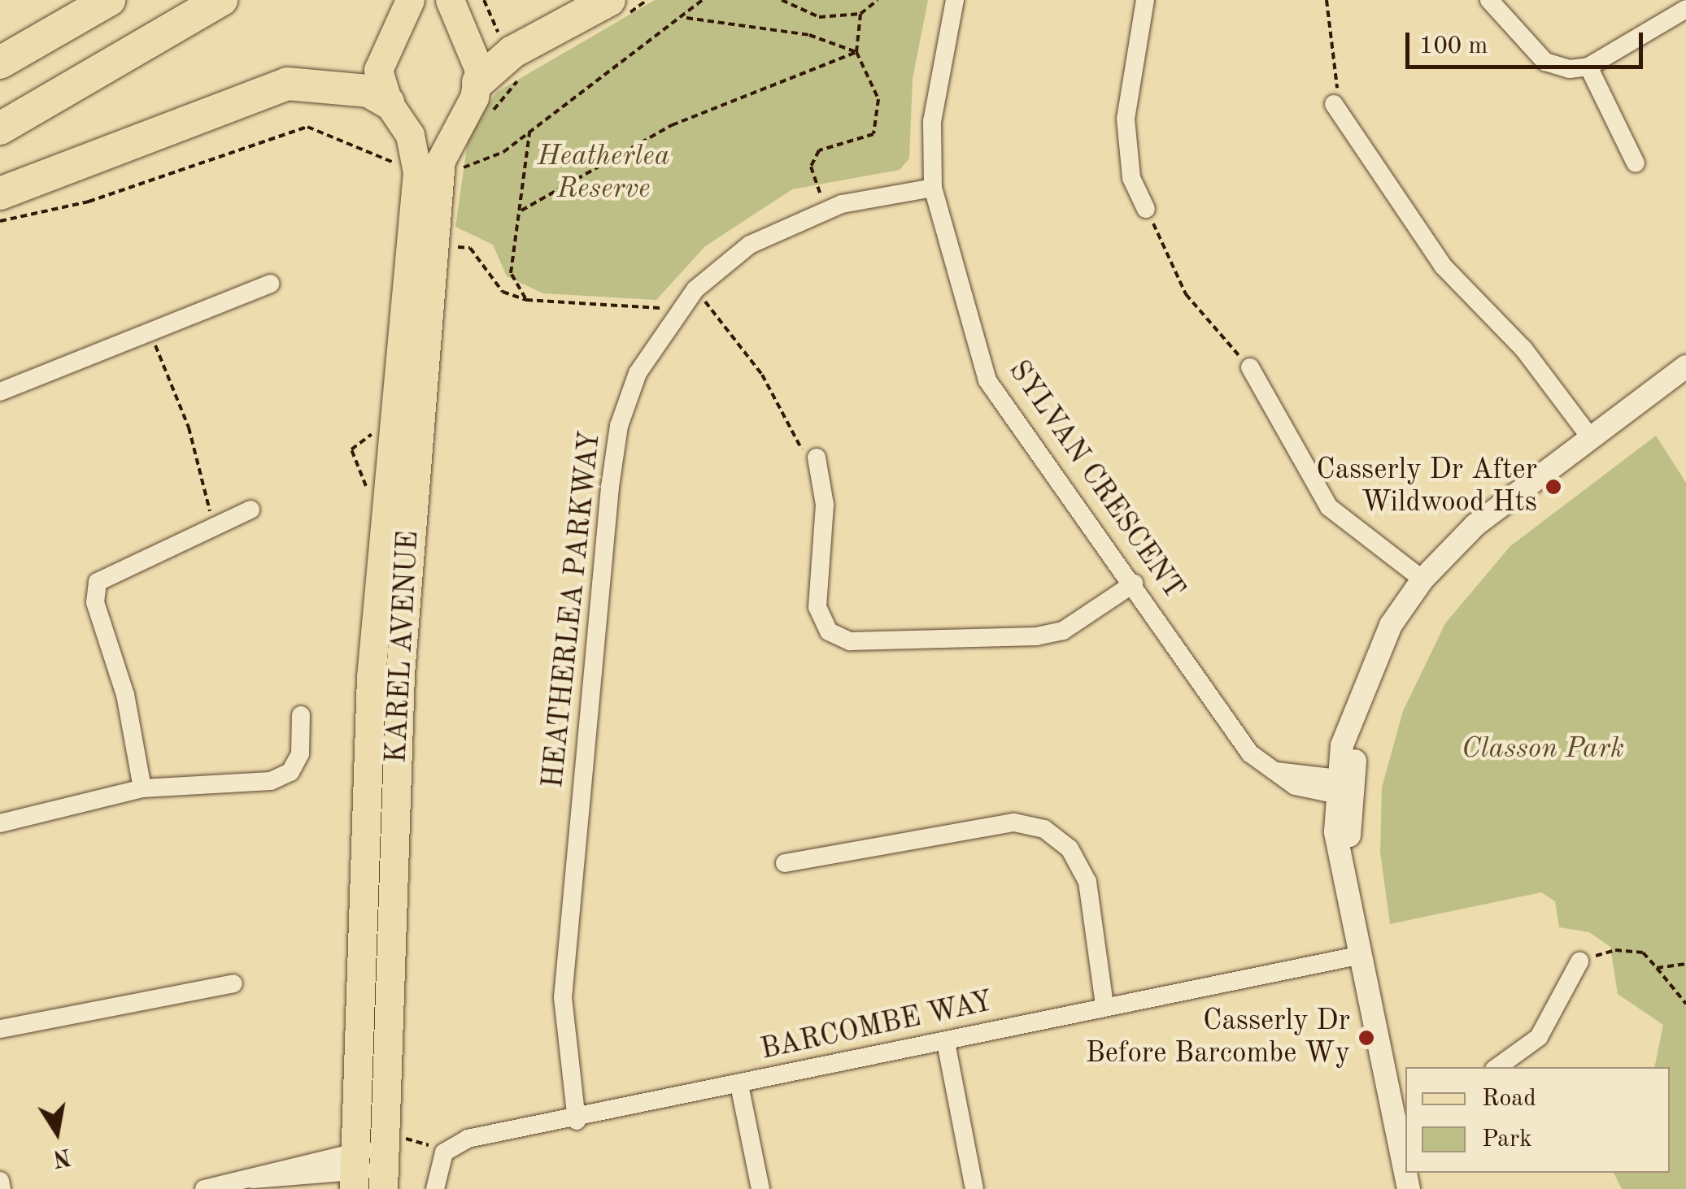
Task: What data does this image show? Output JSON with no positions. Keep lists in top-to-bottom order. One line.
{"streets":{"main road":["KAREL AVENUE"],"street":["SYLVAN CRESCENT","HEATHERLEA PARKWAY","BARCOMBE WAY"]},"crossings":[["SYLVAN CRESCENT","HEATHERLEA PARKWAY"],["HEATHERLEA PARKWAY","BARCOMBE WAY"]],"parks":["Heatherlea Reserve","Classon Park"],"places":["Casserly Dr After Wildwood Hts","Casserly Dr Before Barcombe Wy"],"legend":["Road","Park"],"scale_bar":"100 m","north":"bottom"}
